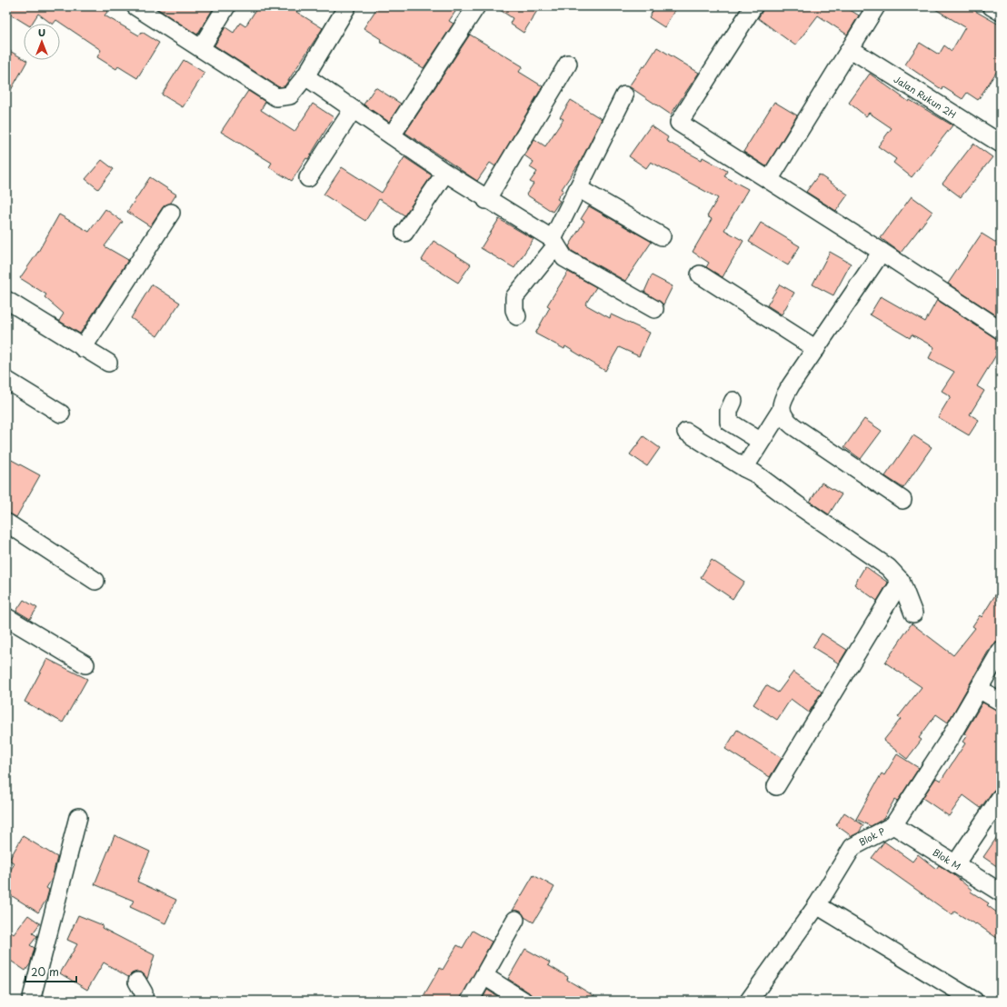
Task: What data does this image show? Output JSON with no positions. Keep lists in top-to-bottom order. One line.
{"streets":{"street":["Jalan Rukun 2H","Blok P","Blok M"]},"crossings":[["Blok P","Blok M"]],"scale_bar":"20 m","north":"top"}
